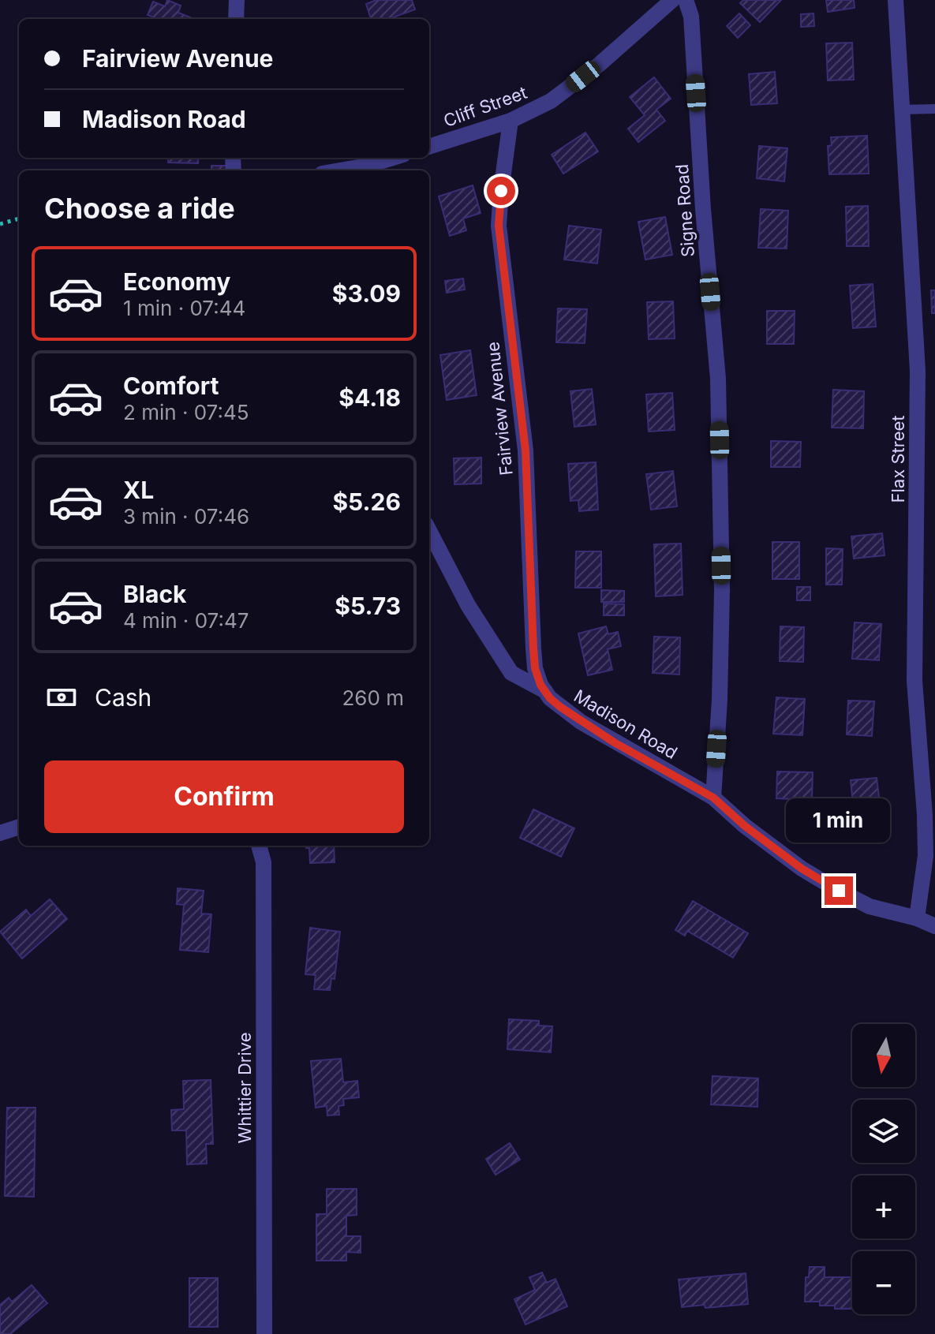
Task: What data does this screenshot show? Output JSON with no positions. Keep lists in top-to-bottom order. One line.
{"streets":{"street":["Cliff Street","Signe Road","Fairview Avenue","Flax Street","Madison Road","Whittier Drive"]},"crossings":[["Cliff Street","Fairview Avenue"],["Signe Road","Madison Road"],["Fairview Avenue","Madison Road"],["Flax Street","Madison Road"]],"north":"bottom","page":{"banner":["Fairview Avenue","Madison Road"],"heading":"Choose a ride","list":[{"name":"Economy","note":"1 min · 07:44","value":"$3.09"},{"name":"Comfort","note":"2 min · 07:45","value":"$4.18"},{"name":"XL","note":"3 min · 07:46","value":"$5.26"},{"name":"Black","note":"4 min · 07:47","value":"$5.73"}],"pay":["Cash","260 m"],"buttons":"Confirm","bubble":"1 min","map_buttons":["+","−"]}}
